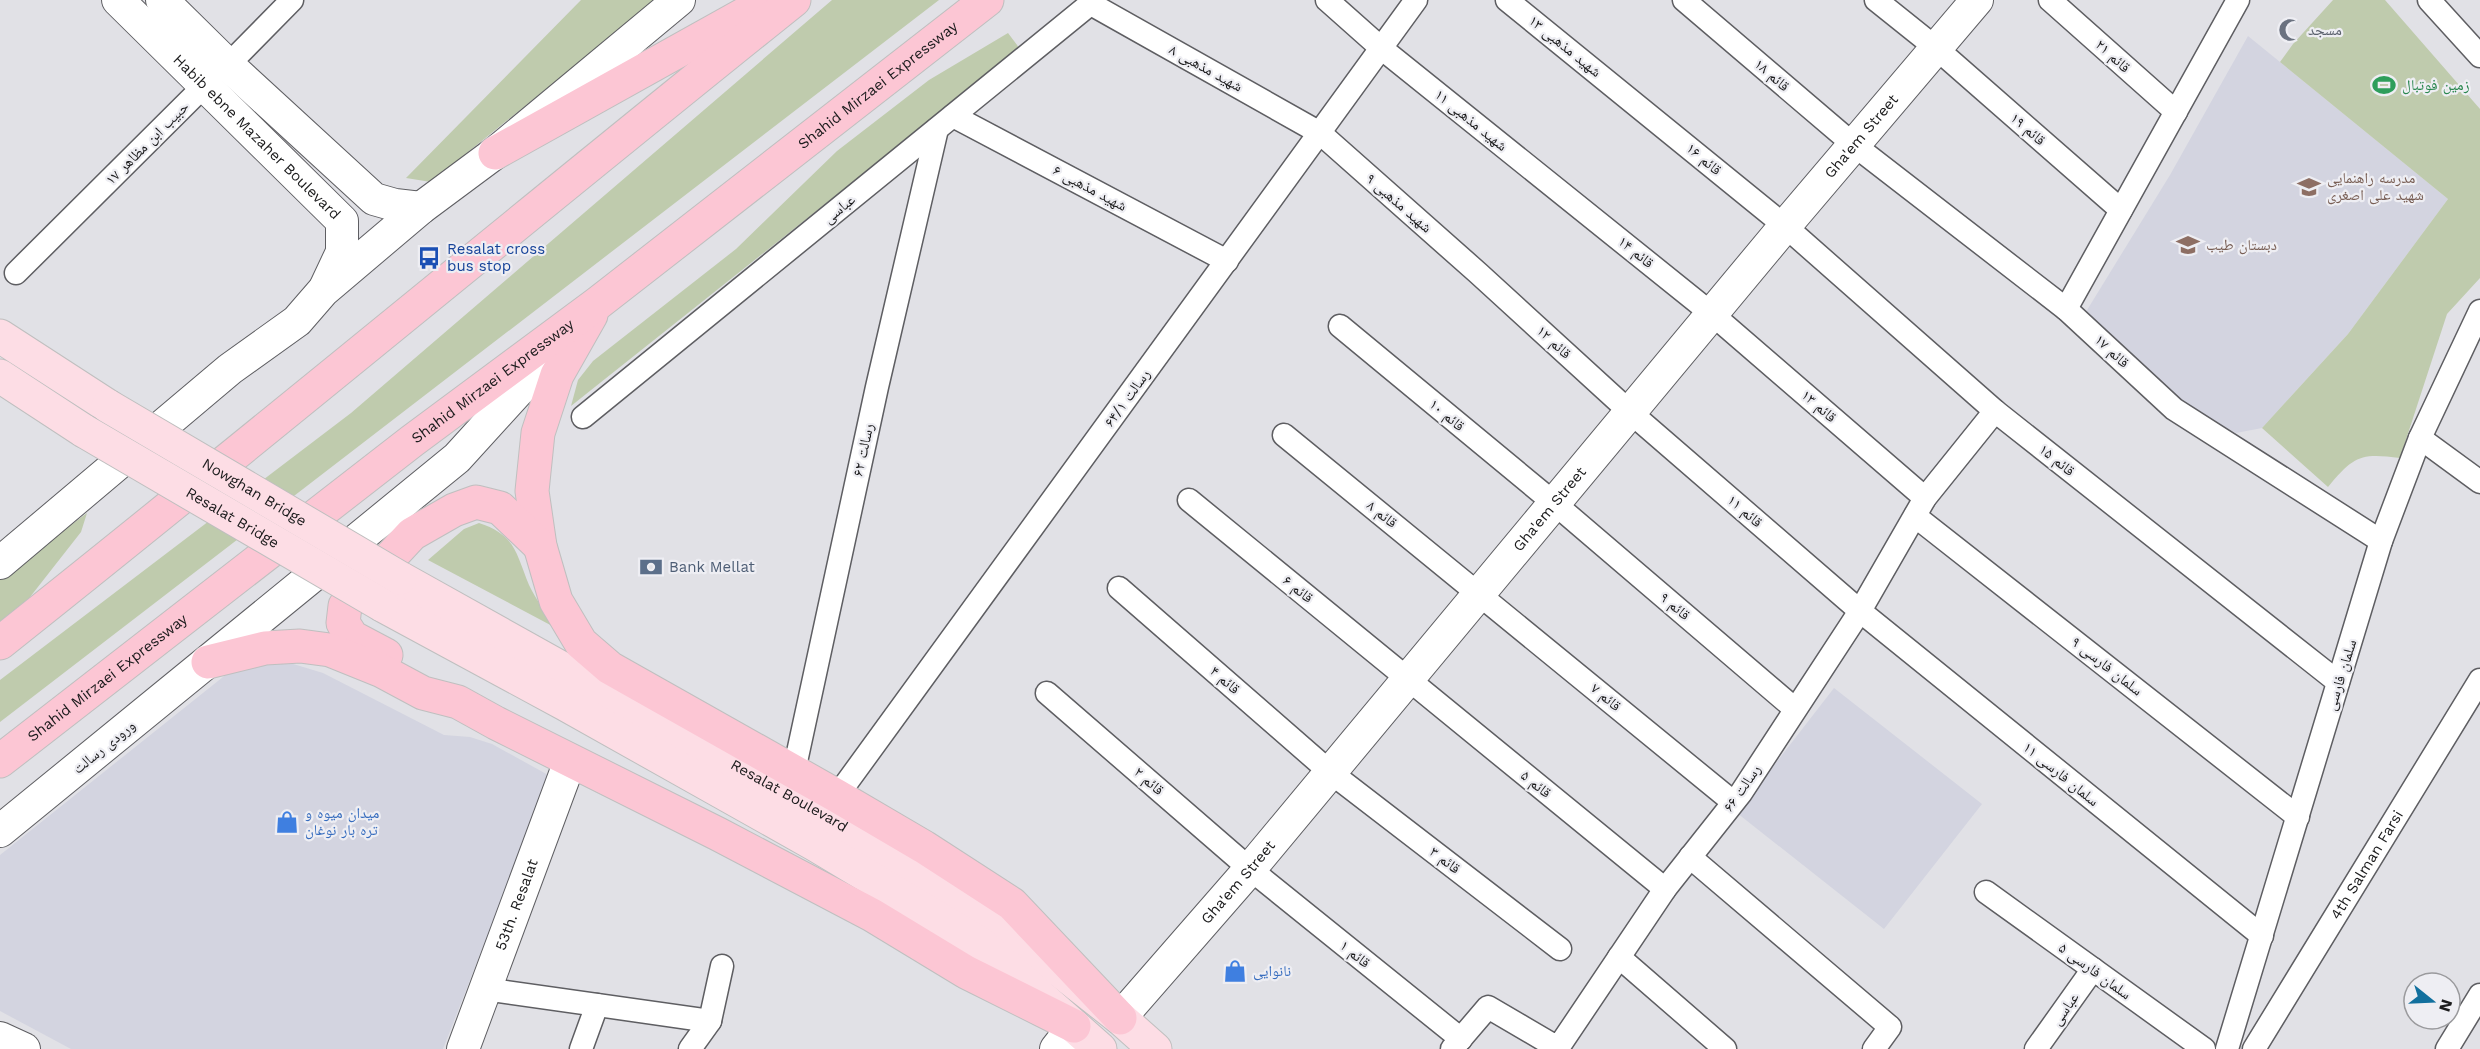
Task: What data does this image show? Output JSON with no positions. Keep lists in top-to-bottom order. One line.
{"streets":{"highway":["Shahid Mirzaei Expressway"],"main road":["Nowghan Bridge","Resalat Bridge","Resalat Boulevard"],"street":["شهید مذهبی ۱۳","قائم ۲۱","شهید مذهبی ۸","قائم ۱۸","شهید مذهبی ۱۱","قائم ۱۹","Habib ebne Mazaher Boulevard","Gha'em Street","حبیب ابن مظاهر ۱۷","قائم ۱۶","شهید مذهبی ۶","شهید مذهبی ۹","عباسی","قائم ۱۴","قائم ۱۲","قائم ۱۷","رسالت ۶۴/۱","قائم ۱۳","قائم ۱۰","رسالت ۶۲","قائم ۱۵","قائم ۱۱","قائم ۸","قائم ۶","قائم ۹","سلمان فارسی ۹","سلمان فارسی","قائم ۴","قائم ۷","ورودی رسالت","سلمان فارسی ۱۱","قائم ۲","قائم ۵","رسالت ۶۶","قائم ۳","4th Salman Farsi","53th. Resalat","قائم ۱","سلمان فارسی ۵"]},"crossings":[["شهید مذهبی ۱۳","قائم ۱۶"],["شهید مذهبی ۸","شهید مذهبی ۹"],["شهید مذهبی ۸","عباسی"],["شهید مذهبی ۸","رسالت ۶۴/۱"],["قائم ۱۸","Gha'em Street"],["قائم ۱۸","قائم ۱۷"],["Shahid Mirzaei Expressway","ورودی رسالت"],["شهید مذهبی ۱۱","قائم ۱۴"],["شهید مذهبی ۱۱","رسالت ۶۴/۱"],["قائم ۱۹","Gha'em Street"],["Habib ebne Mazaher Boulevard","حبیب ابن مظاهر ۱۷"],["Gha'em Street","قائم ۱۶"],["Gha'em Street","قائم ۱۴"],["Gha'em Street","قائم ۱۲"],["Gha'em Street","قائم ۱۷"],["Gha'em Street","قائم ۱۳"],["Gha'em Street","قائم ۱۰"],["Gha'em Street","قائم ۱۵"],["Gha'em Street","قائم ۱۱"],["Gha'em Street","قائم ۸"],["Gha'em Street","قائم ۶"],["Gha'em Street","قائم ۹"],["Gha'em Street","قائم ۴"],["Gha'em Street","قائم ۷"],["Gha'em Street","قائم ۲"],["Gha'em Street","قائم ۵"],["Gha'em Street","Resalat Boulevard"],["Gha'em Street","قائم ۳"],["Gha'em Street","قائم ۱"],["قائم ۱۶","قائم ۱۵"],["شهید مذهبی ۶","عباسی"],["شهید مذهبی ۶","رسالت ۶۴/۱"],["شهید مذهبی ۶","رسالت ۶۲"],["شهید مذهبی ۹","قائم ۱۲"],["شهید مذهبی ۹","رسالت ۶۴/۱"],["عباسی","رسالت ۶۲"],["عباسی","سلمان فارسی ۵"],["قائم ۱۴","قائم ۱۳"],["قائم ۱۲","قائم ۱۱"],["قائم ۱۷","سلمان فارسی"],["قائم ۱۳","سلمان فارسی ۹"],["قائم ۱۳","رسالت ۶۶"],["قائم ۱۰","قائم ۹"],["قائم ۱۵","سلمان فارسی"],["قائم ۱۵","رسالت ۶۶"],["Nowghan Bridge","Resalat Boulevard"],["قائم ۱۱","سلمان فارسی ۱۱"],["قائم ۱۱","رسالت ۶۶"],["قائم ۸","قائم ۷"],["Resalat Bridge","Resalat Boulevard"],["قائم ۶","قائم ۵"],["قائم ۹","رسالت ۶۶"],["سلمان فارسی ۹","سلمان فارسی"],["سلمان فارسی ۹","رسالت ۶۶"],["سلمان فارسی","سلمان فارسی ۱۱"],["قائم ۴","قائم ۳"],["قائم ۷","رسالت ۶۶"],["سلمان فارسی ۱۱","رسالت ۶۶"],["قائم ۲","قائم ۱"],["قائم ۵","رسالت ۶۶"],["رسالت ۶۶","قائم ۱"]],"places":{"mosque":["مسجد"],"sports":["زمین فوتبال"],"school or university":["مدرسه راهنمایی شهید علی اصغری","دبستان طیب"],"bus stop":["Resalat cross bus stop"],"bank":["Bank Mellat"],"shop":["میدان میوه و تره بار نوغان","نانوایی"]},"north":"right"}
